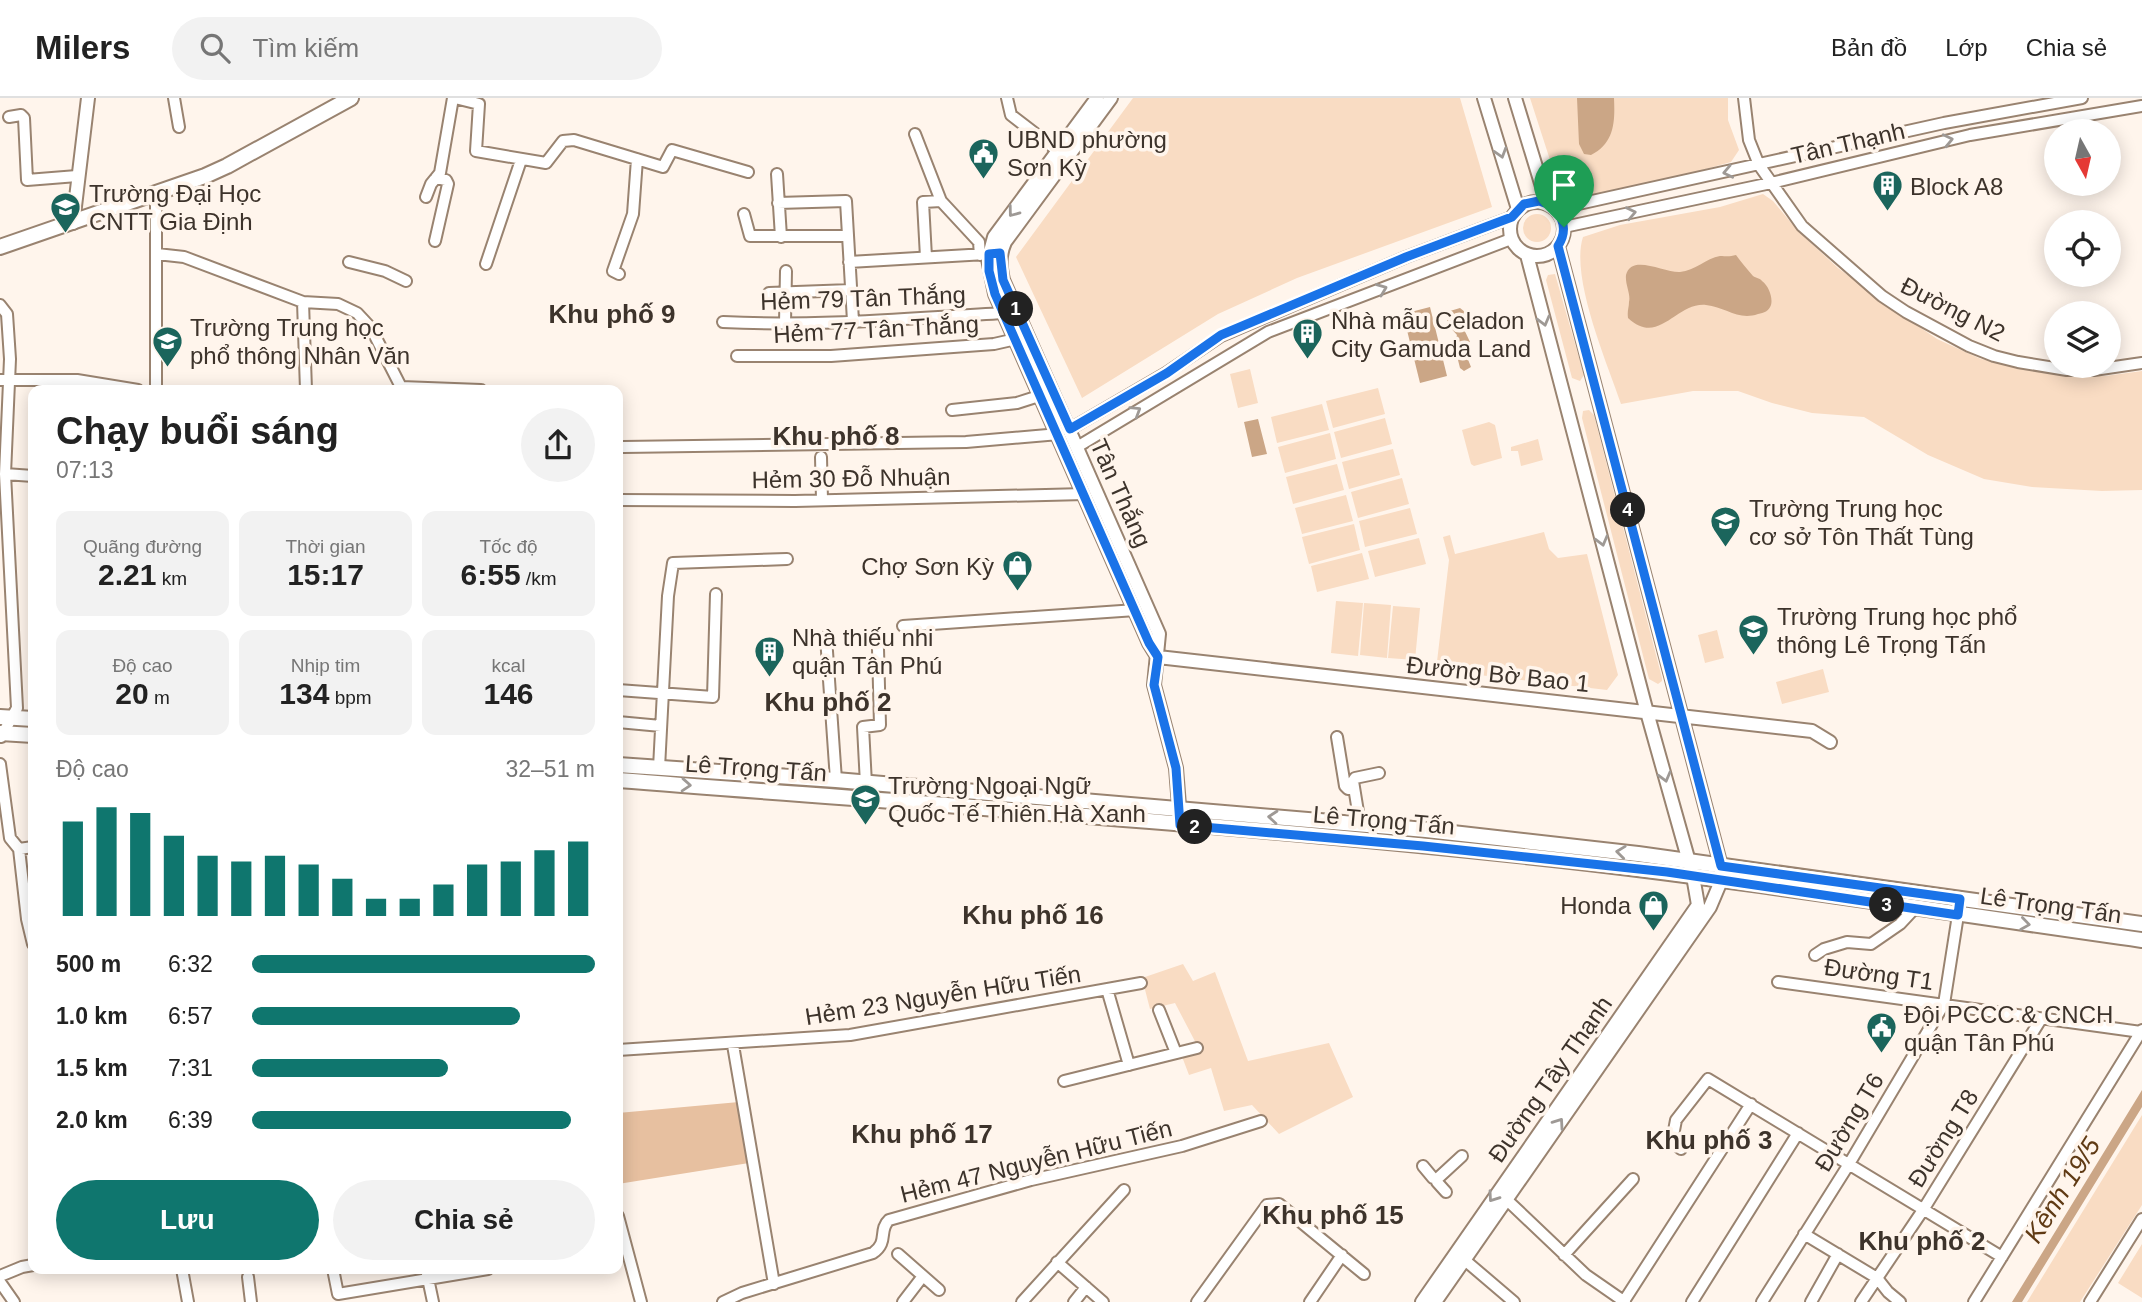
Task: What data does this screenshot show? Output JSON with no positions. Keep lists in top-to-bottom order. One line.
{"streets":{"main road":["Lê Trọng Tấn"],"street":["Tân Thạnh","Hẻm 79 Tân Thắng","Đường N2","Hẻm 77 Tân Thắng","Hẻm 30 Đỗ Nhuận","Tân Thắng","Đường Bờ Bao 1","Đường T1","Hẻm 23 Nguyễn Hữu Tiến","Đường Tây Thạnh","Đường T6","Đường T8","Hẻm 47 Nguyễn Hữu Tiến"]},"crossings":[["Tân Thạnh","Đường N2"],["Tân Thạnh","Đường Tây Thạnh"],["Hẻm 79 Tân Thắng","Tân Thắng"],["Hẻm 77 Tân Thắng","Tân Thắng"],["Hẻm 30 Đỗ Nhuận","Tân Thắng"],["Tân Thắng","Đường Bờ Bao 1"],["Tân Thắng","Lê Trọng Tấn"],["Đường Bờ Bao 1","Đường Tây Thạnh"],["Lê Trọng Tấn","Đường Tây Thạnh"],["Lê Trọng Tấn","Đường T6"],["Đường T1","Đường T6"],["Đường T1","Đường T8"]],"districts":["Khu phố 9","Khu phố 8","Khu phố 2","Khu phố 16","Khu phố 17","Khu phố 3","Khu phố 15","Khu phố 2"],"water":["Kênh 19/5"],"places":{"public building":["UBND phường Sơn Kỳ","Đội PCCC & CNCH quận Tân Phú"],"building":["Block A8","Nhà mẫu Celadon City Gamuda Land","Nhà thiếu nhi quận Tân Phú"],"school or university":["Trường Đại Học CNTT Gia Định","Trường Trung học phổ thông Nhân Văn","Trường Trung học cơ sở Tôn Thất Tùng","Trường Trung học phổ thông Lê Trọng Tấn","Trường Ngoại Ngữ Quốc Tế Thiên Hà Xanh"],"shop":["Chợ Sơn Kỳ","Honda"]},"north":"bottom","page":{"header":"Milers","search":"Tìm kiếm","nav":["Bản đồ","Lớp","Chia sẻ"],"pins":["1","4","2","3"],"heading":["Chạy buổi sáng","07:13"],"stats":[["Quãng đường","2.21 km"],["Thời gian","15:17"],["Tốc độ","6:55 /km"],["Độ cao","20 m"],["Nhịp tim","134 bpm"],["kcal","146"]],"chart":["Độ cao","32–51 m"],"list":[{"name":"500 m","note":"6:32"},{"name":"1.0 km","note":"6:57"},{"name":"1.5 km","note":"7:31"},{"name":"2.0 km","note":"6:39"}],"buttons":["Lưu","Chia sẻ"]}}
